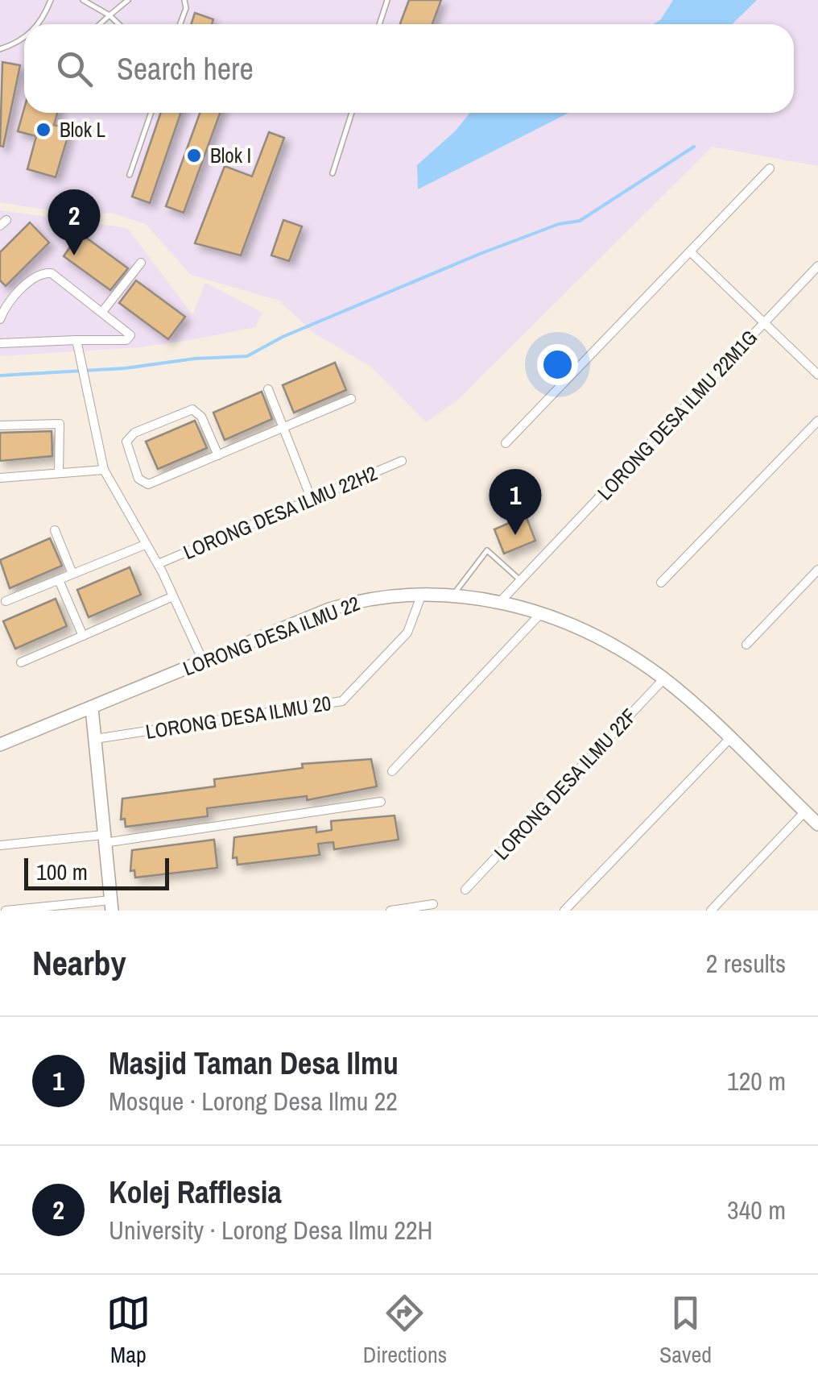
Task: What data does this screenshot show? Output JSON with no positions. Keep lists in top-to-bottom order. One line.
{"streets":{"street":["LORONG DESA ILMU 22M1G","LORONG DESA ILMU 22H2","LORONG DESA ILMU 22","LORONG DESA ILMU 20","LORONG DESA ILMU 22F"]},"crossings":[["LORONG DESA ILMU 22M1G","LORONG DESA ILMU 22"],["LORONG DESA ILMU 22","LORONG DESA ILMU 20"],["LORONG DESA ILMU 22","LORONG DESA ILMU 22F"]],"places":["Blok L","Blok I"],"scale_bar":"100 m","page":{"search":"Search here","pins":["2","1"],"scale":"100 m","heading":["Nearby","2 results"],"list":[{"mark":"1","name":"Masjid Taman Desa Ilmu","note":"Mosque · Lorong Desa Ilmu 22","value":"120 m"},{"mark":"2","name":"Kolej Rafflesia","note":"University · Lorong Desa Ilmu 22H","value":"340 m"}],"nav":["Map","Directions","Saved"]}}
